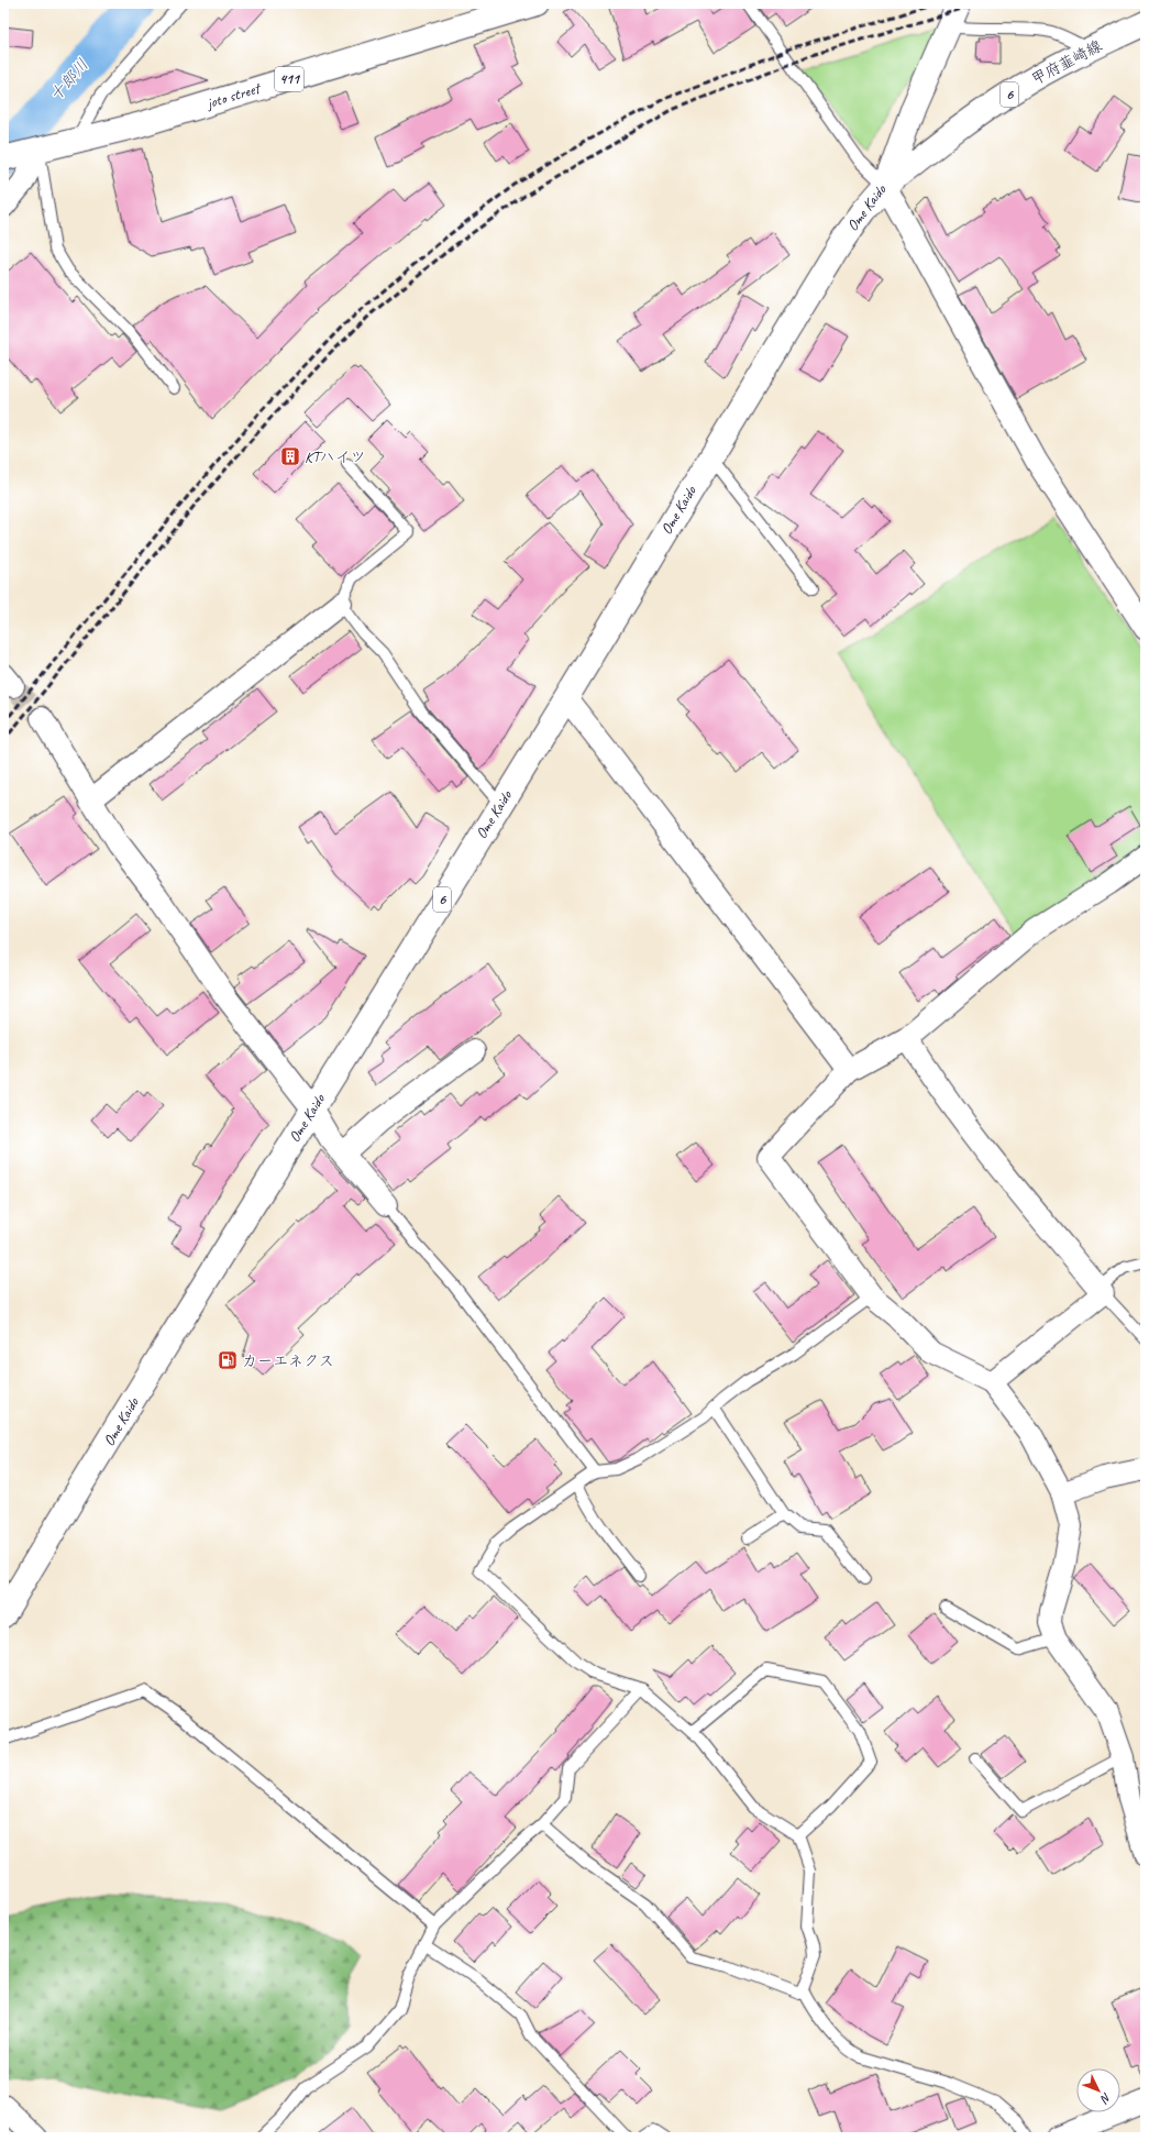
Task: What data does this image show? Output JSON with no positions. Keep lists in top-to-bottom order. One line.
{"streets":{"main road":["甲府韮崎線","411","6","joto street","Ome Kaido"]},"crossings":[["甲府韮崎線","Ome Kaido"]],"water":["十郎川"],"places":{"building":["KTハイツ"],"fuel station":["カーエネクス"]},"north":"bottom right"}
